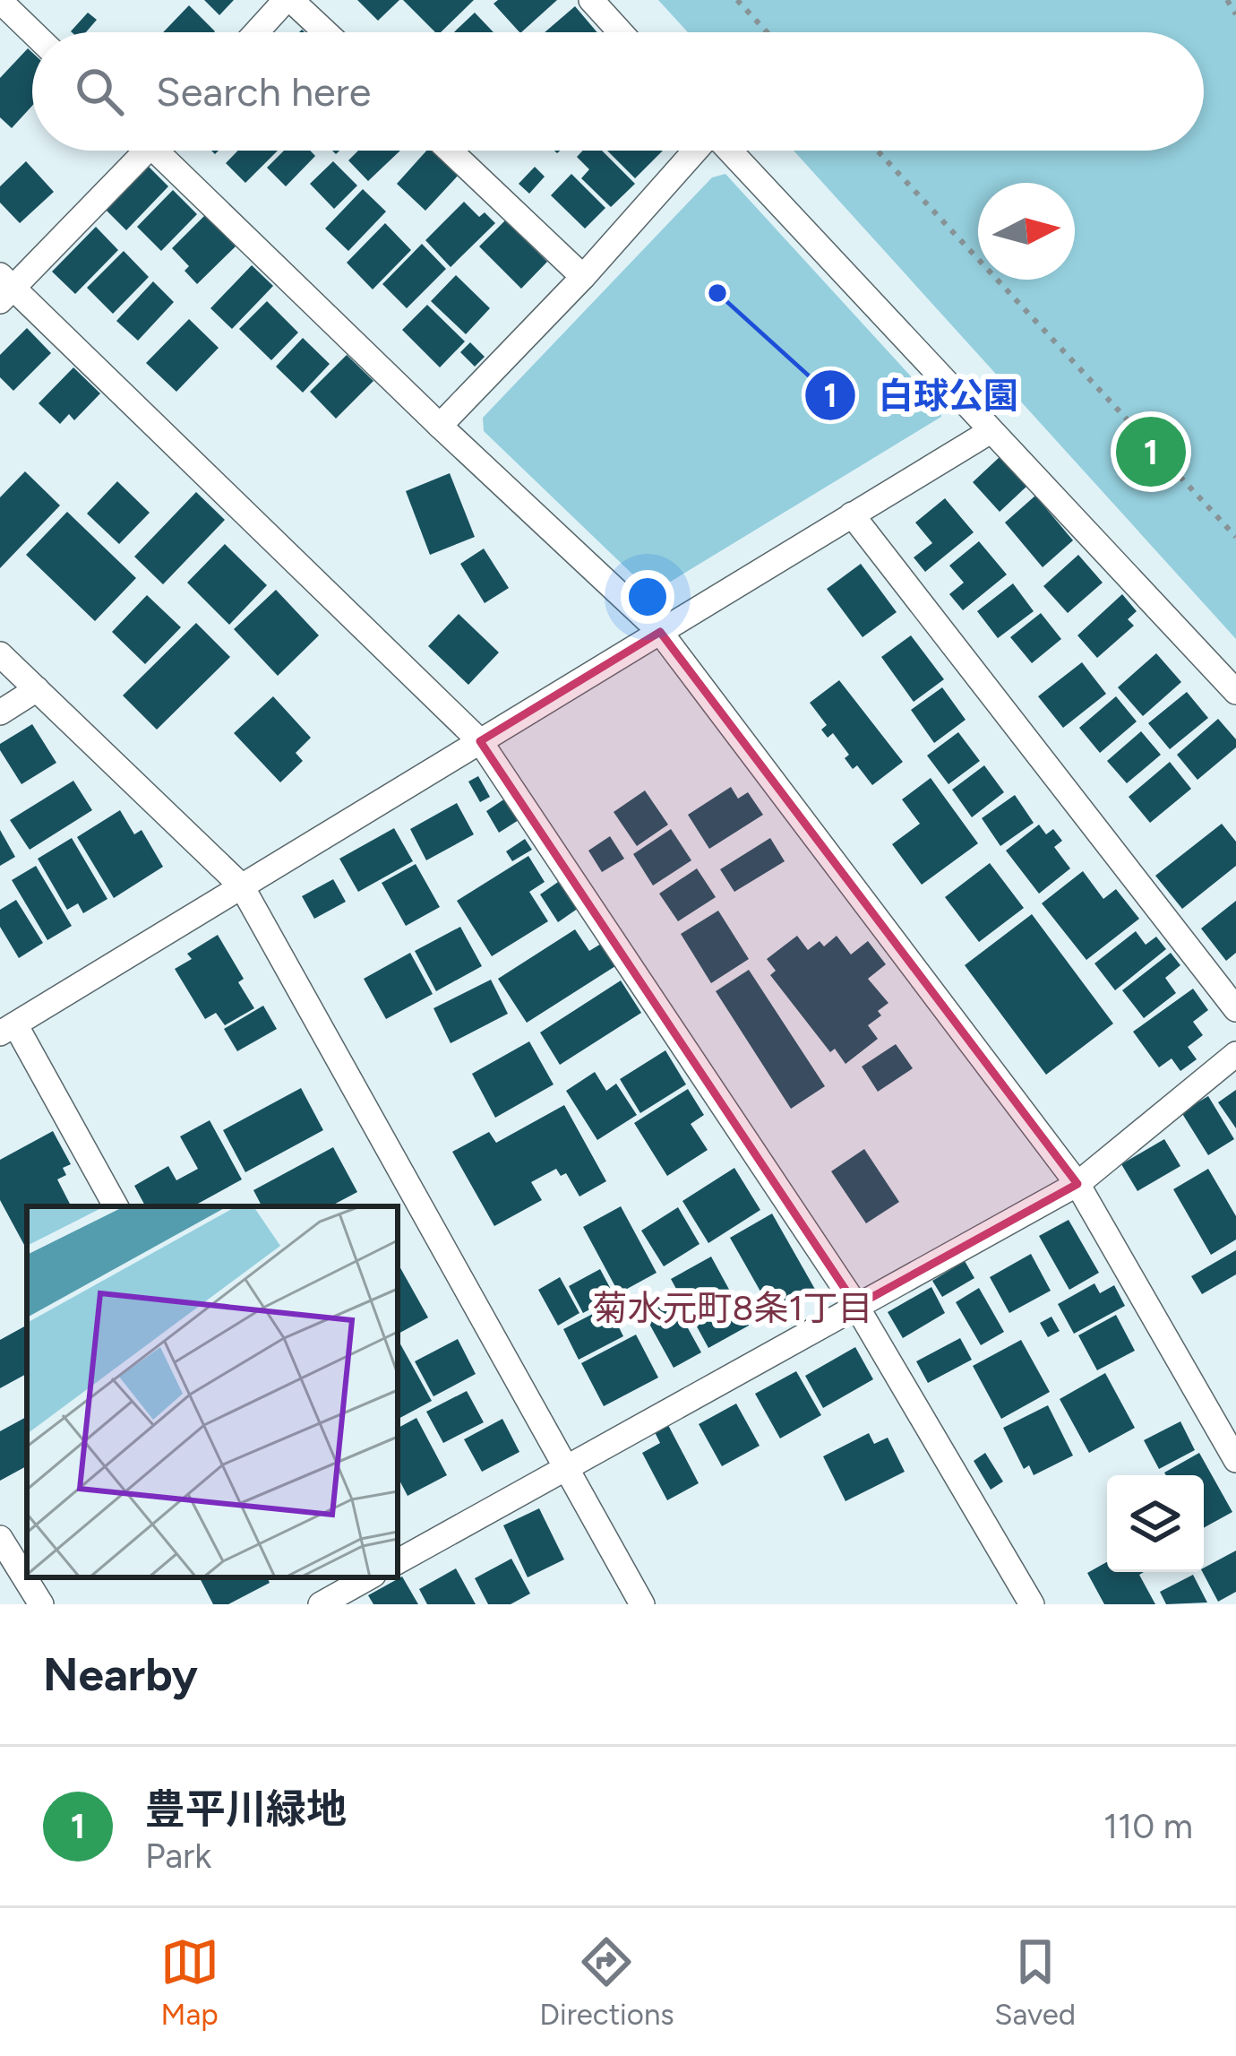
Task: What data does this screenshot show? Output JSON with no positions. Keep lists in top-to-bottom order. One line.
{"districts":["菊水元町8条1丁目"],"places":["白球公園"],"north":"right","page":{"search":"Search here","pins":"1","heading":"Nearby","list":[{"mark":"1","name":"豊平川緑地","note":"Park","value":"110 m"}],"nav":["Map","Directions","Saved"]}}
